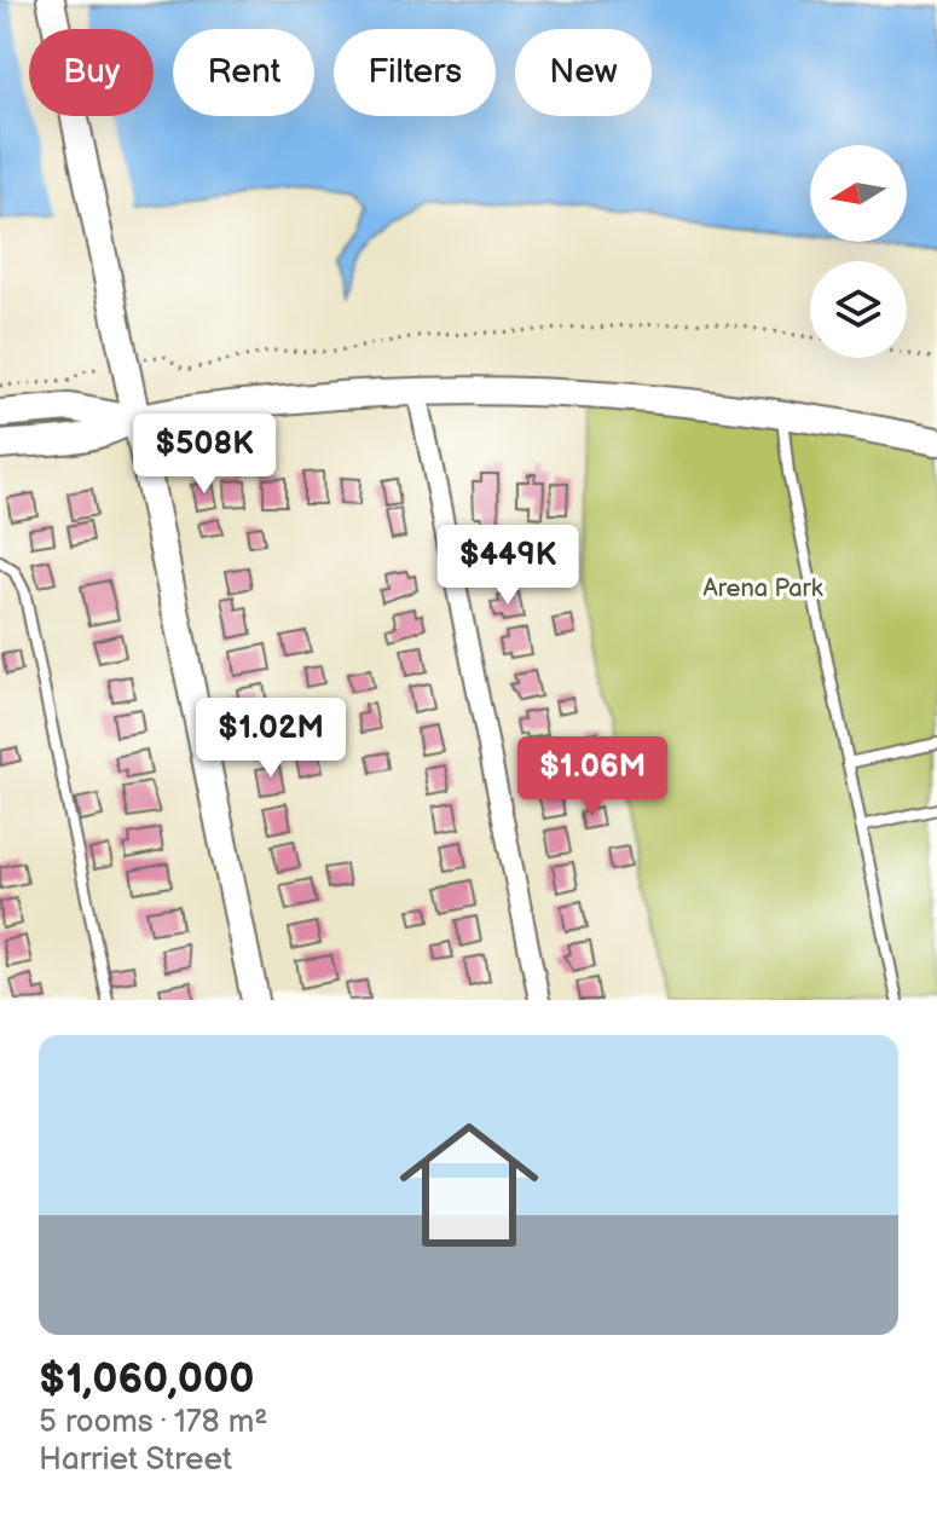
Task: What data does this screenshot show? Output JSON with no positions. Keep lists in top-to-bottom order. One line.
{"parks":["Arena Park"],"north":"left","page":{"chip":["Buy","Rent","Filters","New"],"price":["$508K","$449K","$1.02M","$1.06M"],"list":[{"name":"$1,060,000","note":"5 rooms · 178 m² · Harriet Street"}]}}
